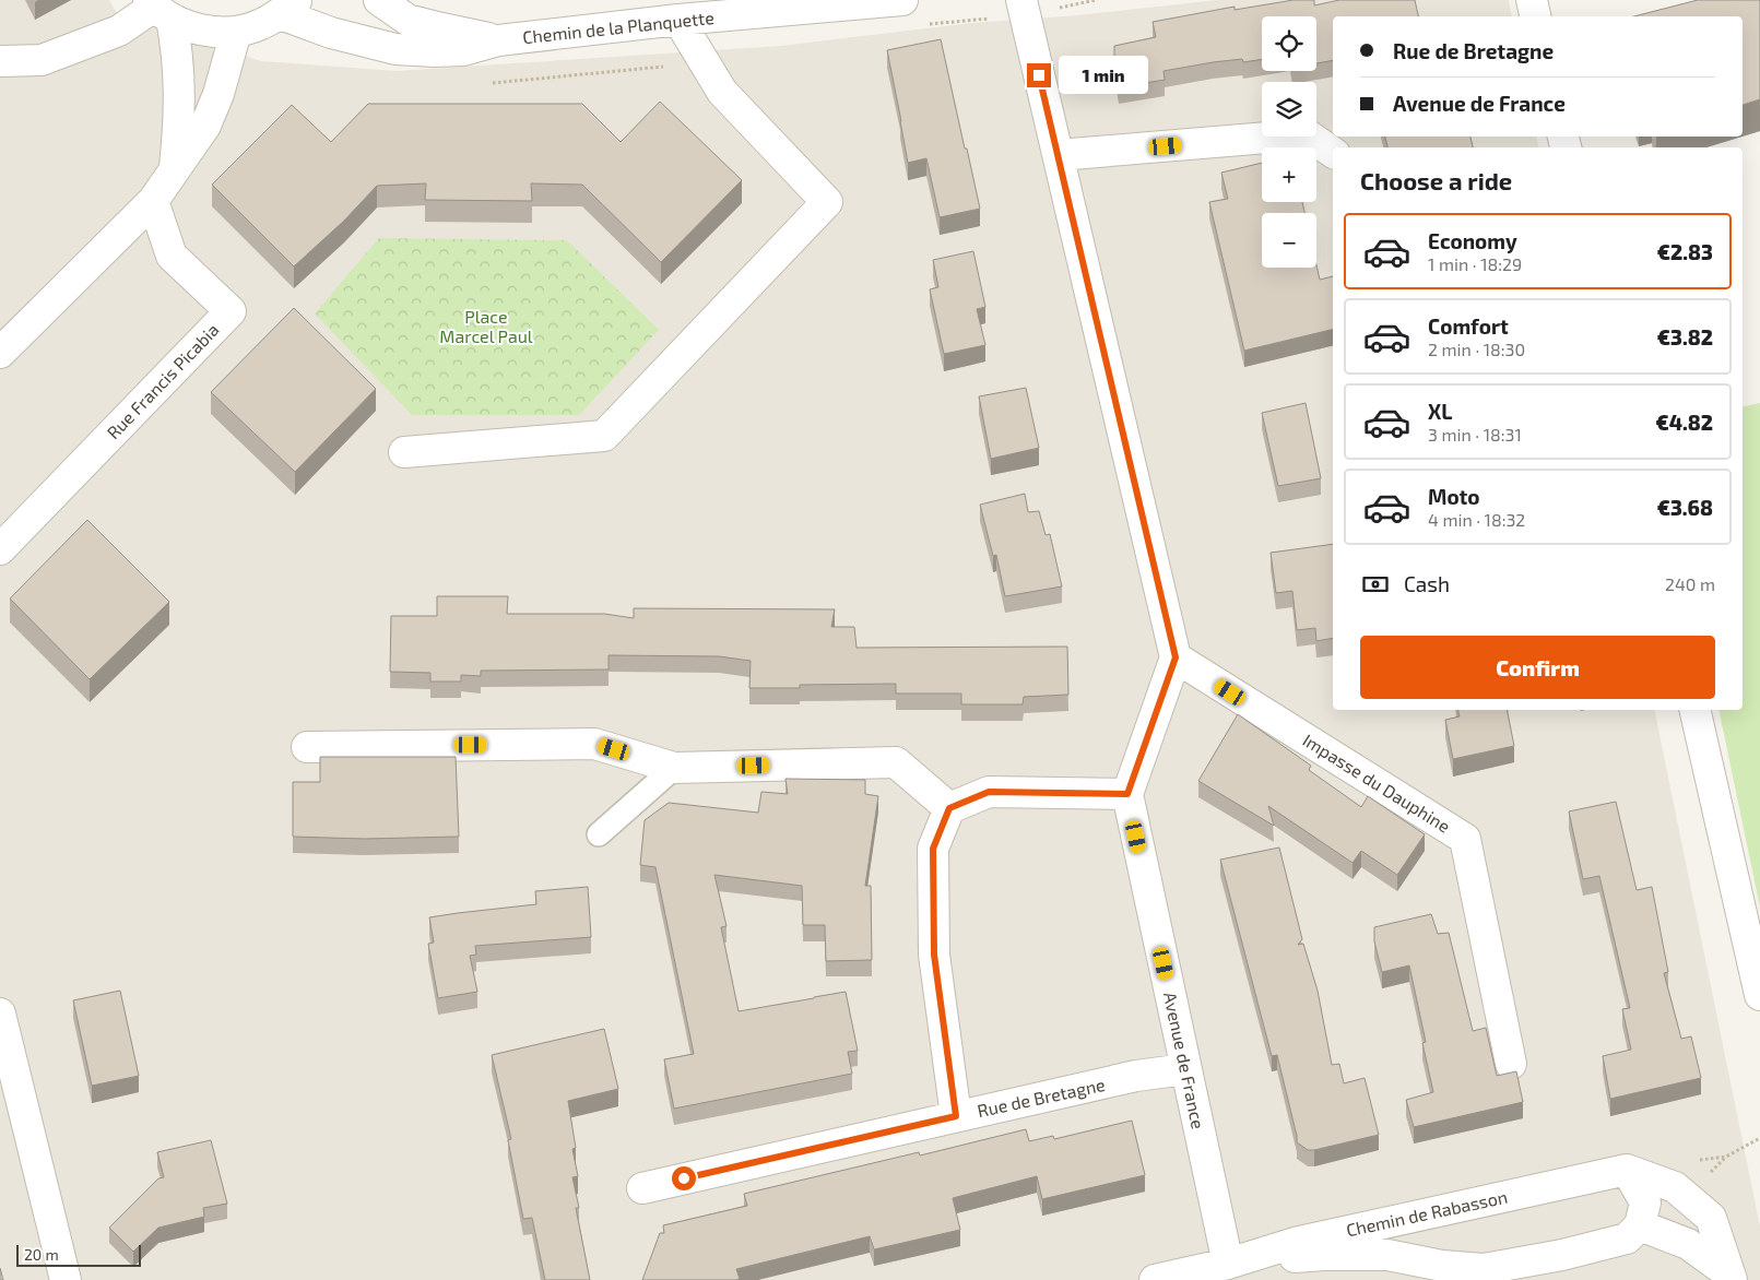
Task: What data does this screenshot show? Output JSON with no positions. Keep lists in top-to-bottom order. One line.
{"streets":{"street":["Chemin de la Planquette","Rue Francis Picabia","Impasse du Dauphine","Avenue de France","Rue de Bretagne","Chemin de Rabasson"]},"crossings":[["Avenue de France","Rue de Bretagne"],["Avenue de France","Chemin de Rabasson"]],"parks":["Place Marcel Paul"],"scale_bar":"20 m","page":{"map_buttons":["+","−"],"banner":["Rue de Bretagne","Avenue de France"],"bubble":"1 min","heading":"Choose a ride","list":[{"name":"Economy","note":"1 min · 18:29","value":"€2.83"},{"name":"Comfort","note":"2 min · 18:30","value":"€3.82"},{"name":"XL","note":"3 min · 18:31","value":"€4.82"},{"name":"Moto","note":"4 min · 18:32","value":"€3.68"}],"pay":["Cash","240 m"],"buttons":"Confirm","scale":"20 m"}}
